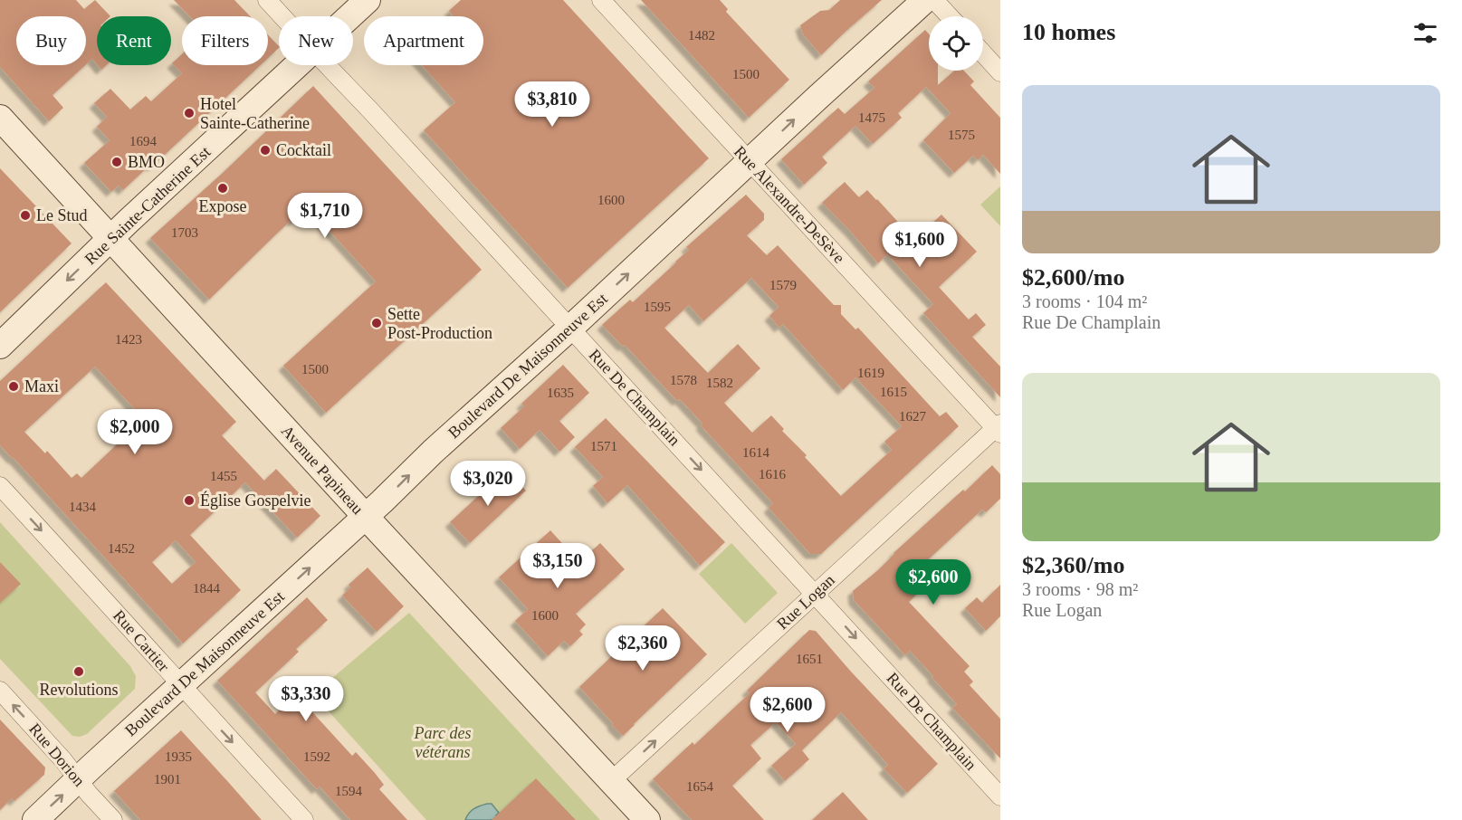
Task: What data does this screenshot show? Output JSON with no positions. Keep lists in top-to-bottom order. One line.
{"streets":{"street":["Rue Alexandre-DeSève","Rue Sainte-Catherine Est","Boulevard De Maisonneuve Est","Rue De Champlain","Avenue Papineau","Rue Logan","Rue Cartier","Rue Dorion"]},"crossings":[["Rue Alexandre-DeSève","Boulevard De Maisonneuve Est"],["Rue Alexandre-DeSève","Rue Logan"],["Rue Sainte-Catherine Est","Avenue Papineau"],["Boulevard De Maisonneuve Est","Rue De Champlain"],["Boulevard De Maisonneuve Est","Avenue Papineau"],["Boulevard De Maisonneuve Est","Rue Cartier"],["Boulevard De Maisonneuve Est","Rue Dorion"],["Rue De Champlain","Rue Logan"],["Avenue Papineau","Rue Logan"]],"one_way":["Rue Sainte-Catherine Est","Boulevard De Maisonneuve Est","Rue De Champlain","Rue Logan","Rue Cartier","Rue Dorion"],"parks":["Parc des vétérans"],"places":["Hotel Sainte-Catherine","Cocktail","BMO","Expose","Le Stud","Sette Post-Production","Maxi","Église Gospelvie","Revolutions"],"house_numbers":["1482","1500","1475","1575","1694","1600","1703","1579","1595","1423","1500","1619","1578","1582","1615","1635","1627","1571","1614","1616","1455","1434","1452","1844","1600","1651","1935","1592","1901","1654","1594"],"page":{"heading":"10 homes","chip":["Buy","Rent","Filters","New","Apartment"],"list":[{"name":"$2,600/mo","note":"3 rooms · 104 m² · Rue De Champlain"},{"name":"$2,360/mo","note":"3 rooms · 98 m² · Rue Logan"}],"price":["$3,810","$1,710","$1,600","$2,000","$3,020","$3,150","$2,600","$2,360","$3,330","$2,600"]}}
